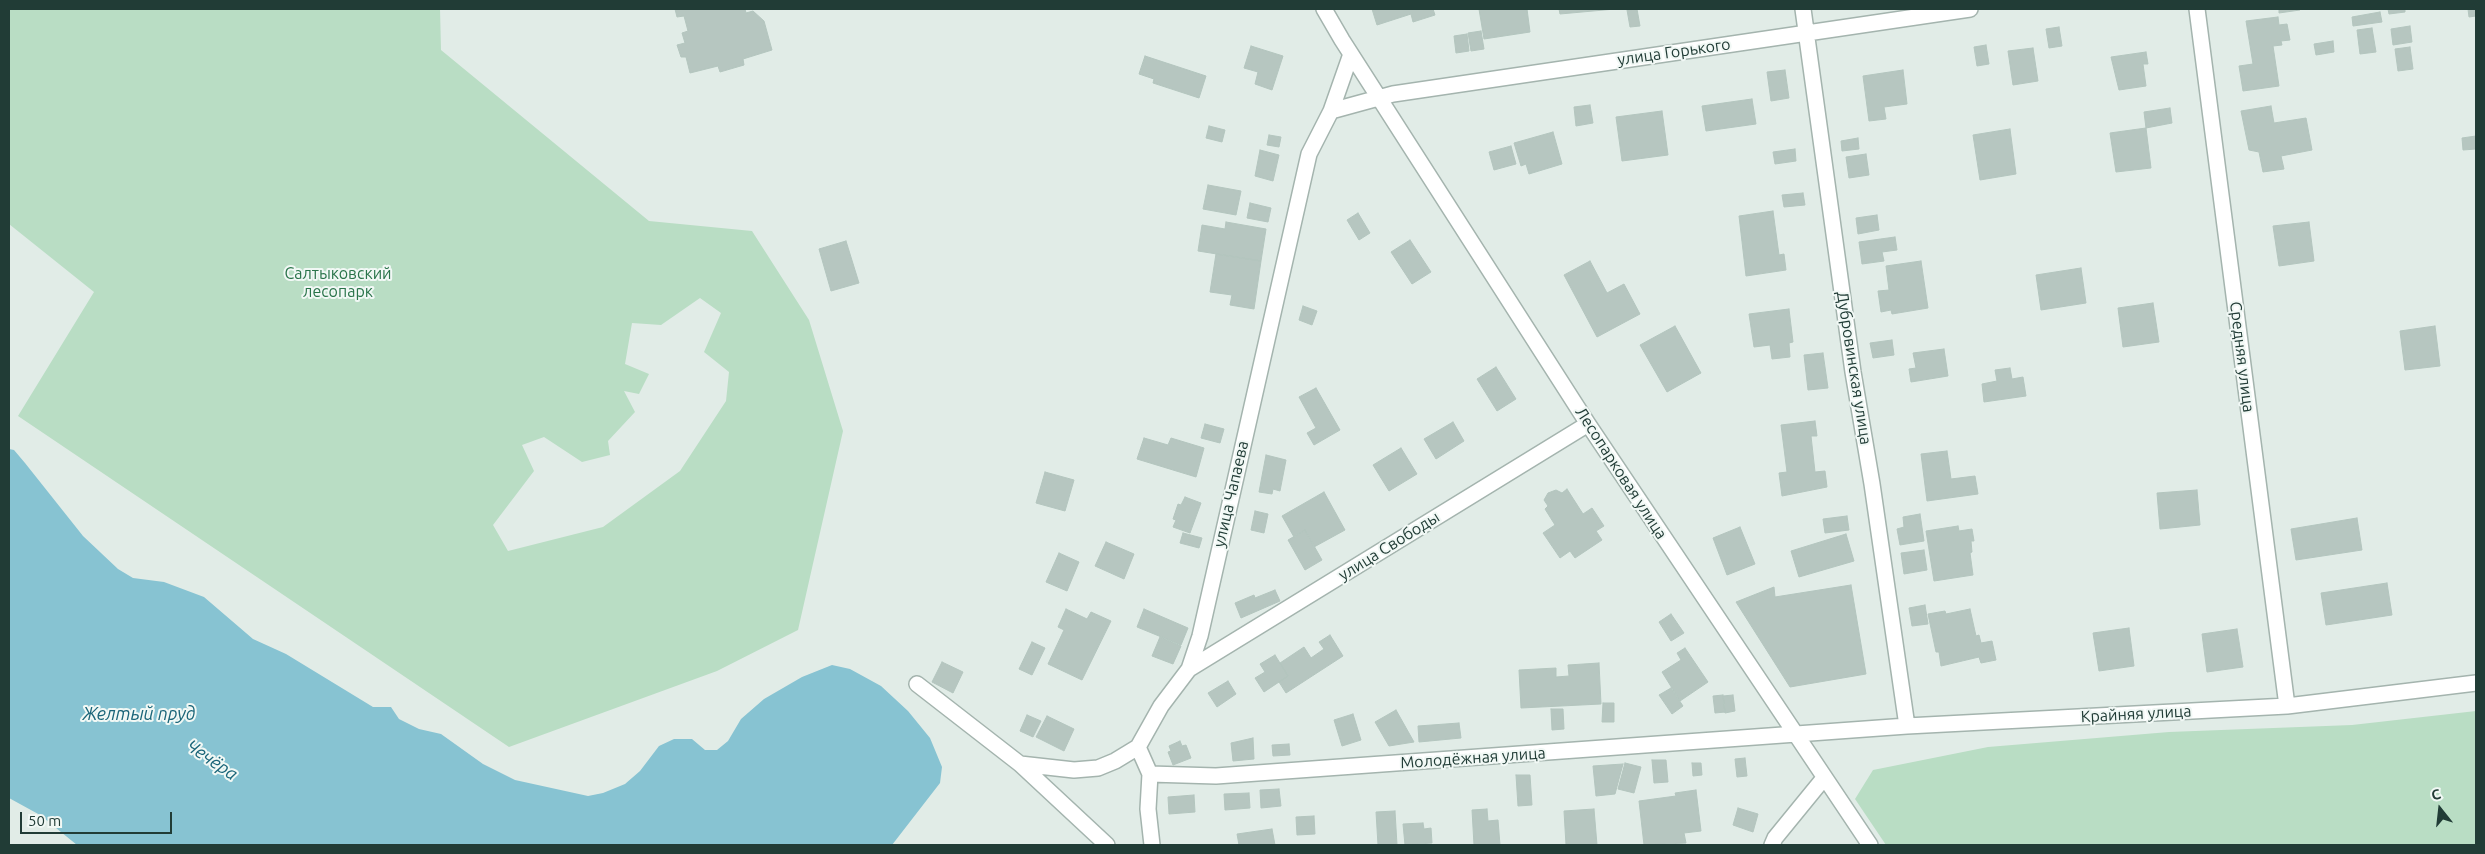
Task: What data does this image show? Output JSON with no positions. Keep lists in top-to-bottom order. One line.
{"streets":{"street":["улица Горького","Средняя улица","Дубровинская улица","Лесопарковая улица","улица Чапаева","улица Свободы","Крайняя улица","Молодёжная улица"]},"crossings":[["улица Горького","Дубровинская улица"],["улица Горького","Лесопарковая улица"],["Средняя улица","Крайняя улица"],["Дубровинская улица","Крайняя улица"],["Лесопарковая улица","улица Чапаева"],["Лесопарковая улица","улица Свободы"],["Лесопарковая улица","Крайняя улица"],["Лесопарковая улица","Молодёжная улица"],["улица Чапаева","улица Свободы"],["Крайняя улица","Молодёжная улица"]],"water":["Желтый пруд","Чечёра"],"parks":["Салтыковский лесопарк"],"scale_bar":"50 m","north":"top"}
